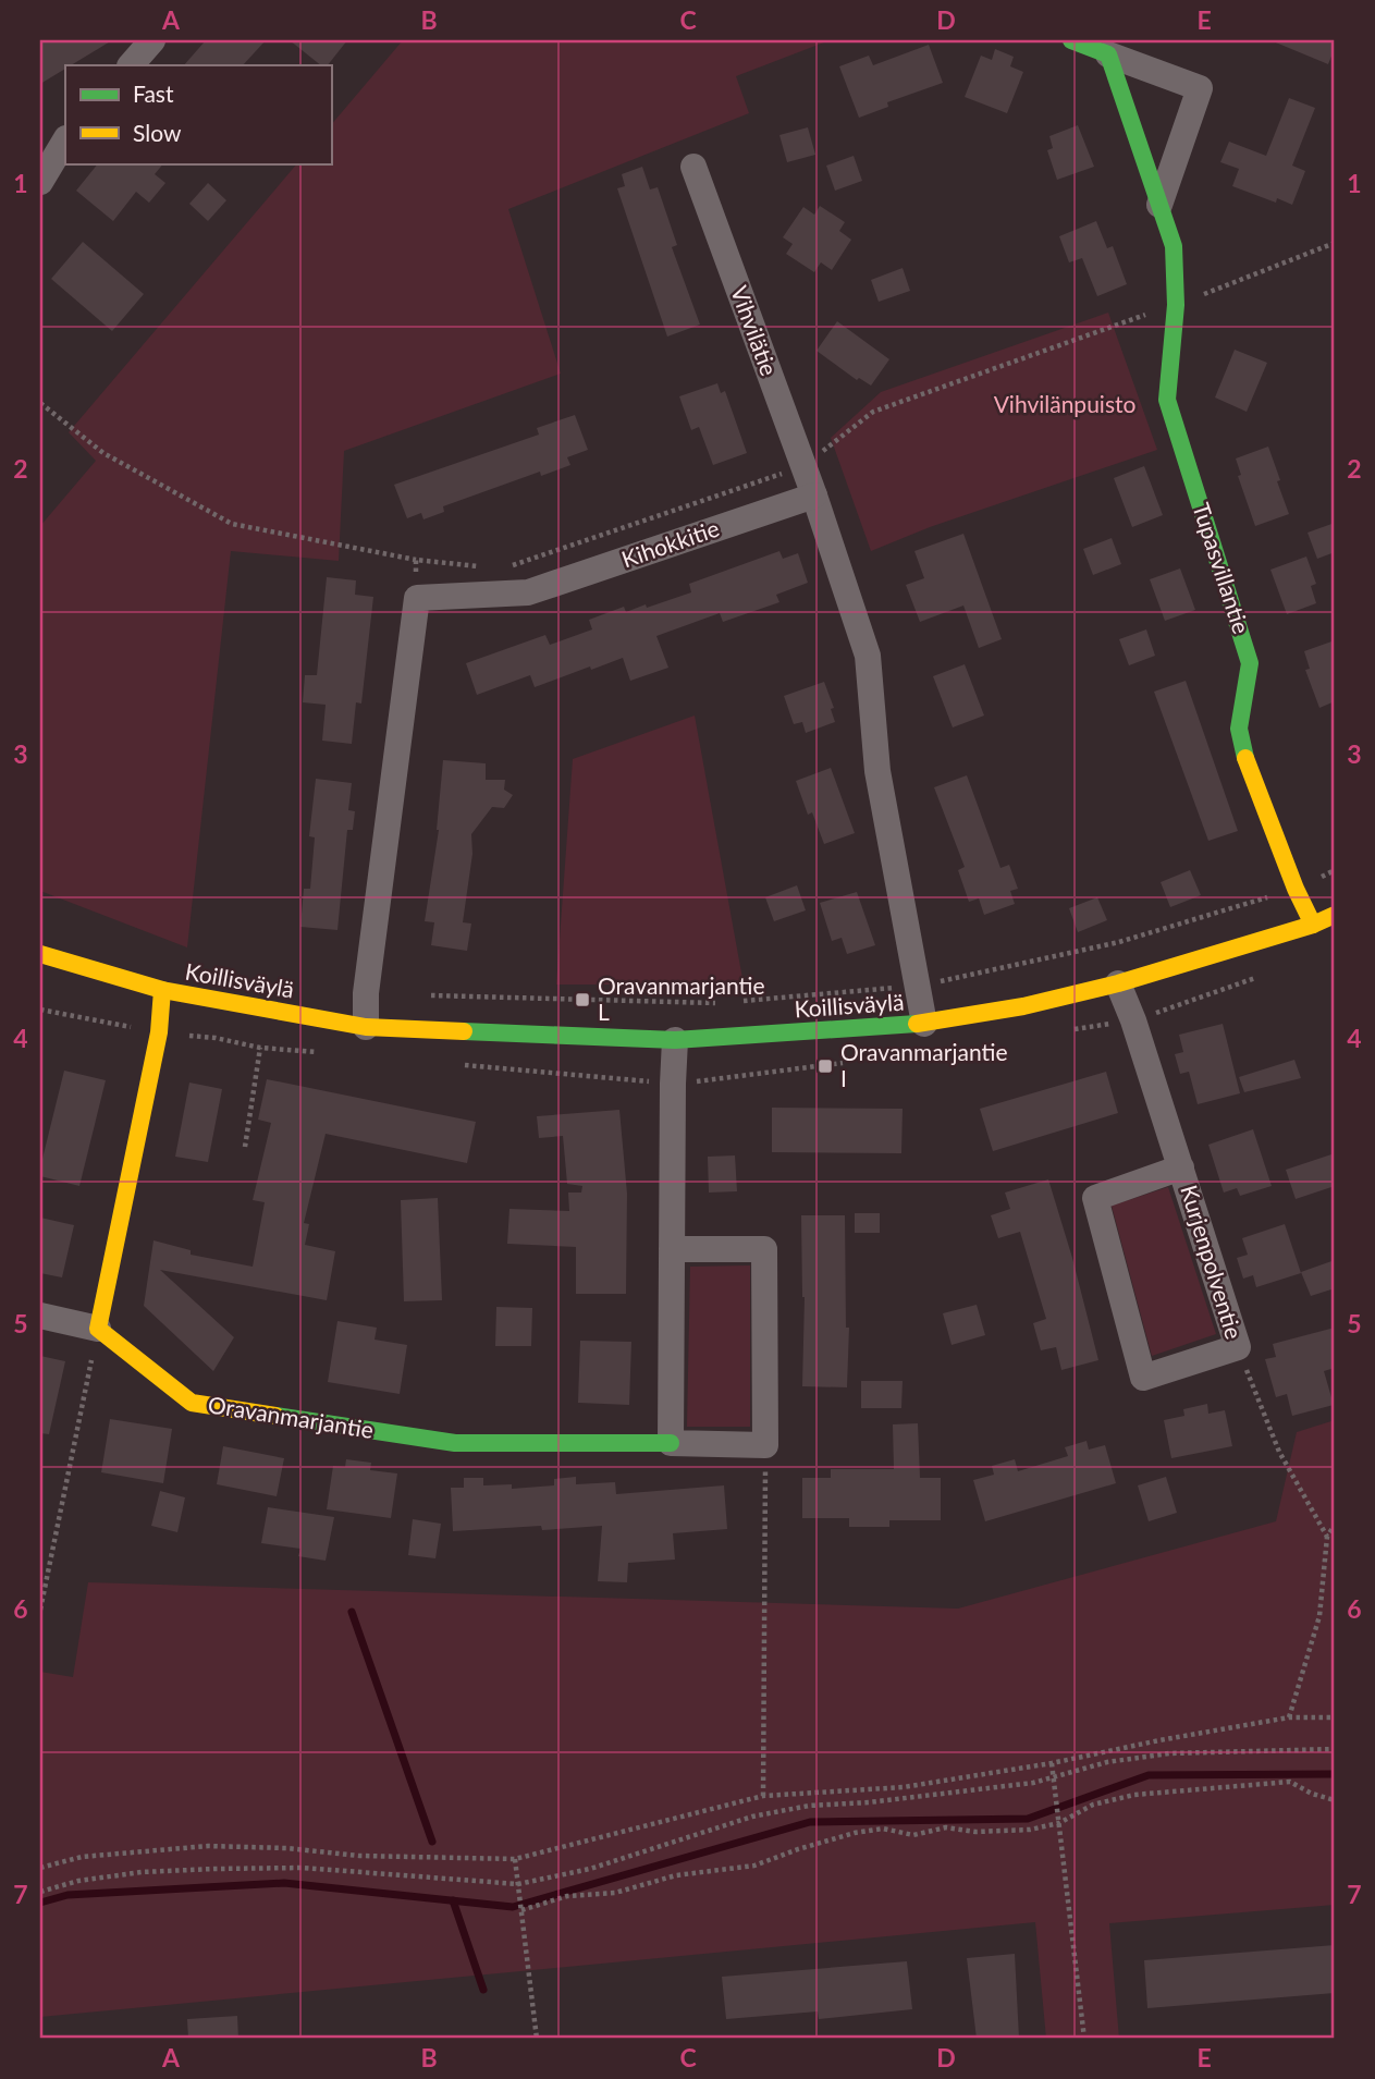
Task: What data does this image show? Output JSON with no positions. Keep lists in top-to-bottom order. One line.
{"streets":{"street":["Vihvilätie","Kihokkitie","Tupasvillantie","Koillisväylä","Kurjenpolventie","Oravanmarjantie"]},"crossings":[["Vihvilätie","Kihokkitie"],["Tupasvillantie","Koillisväylä"],["Koillisväylä","Kurjenpolventie"]],"parks":["Vihvilänpuisto"],"places":{"transit":["Oravanmarjantie L","Oravanmarjantie I"]},"legend":["Fast","Slow"],"grid":{"columns":["A","B","C","D","E"],"rows":["1","2","3","4","5","6","7"]}}
